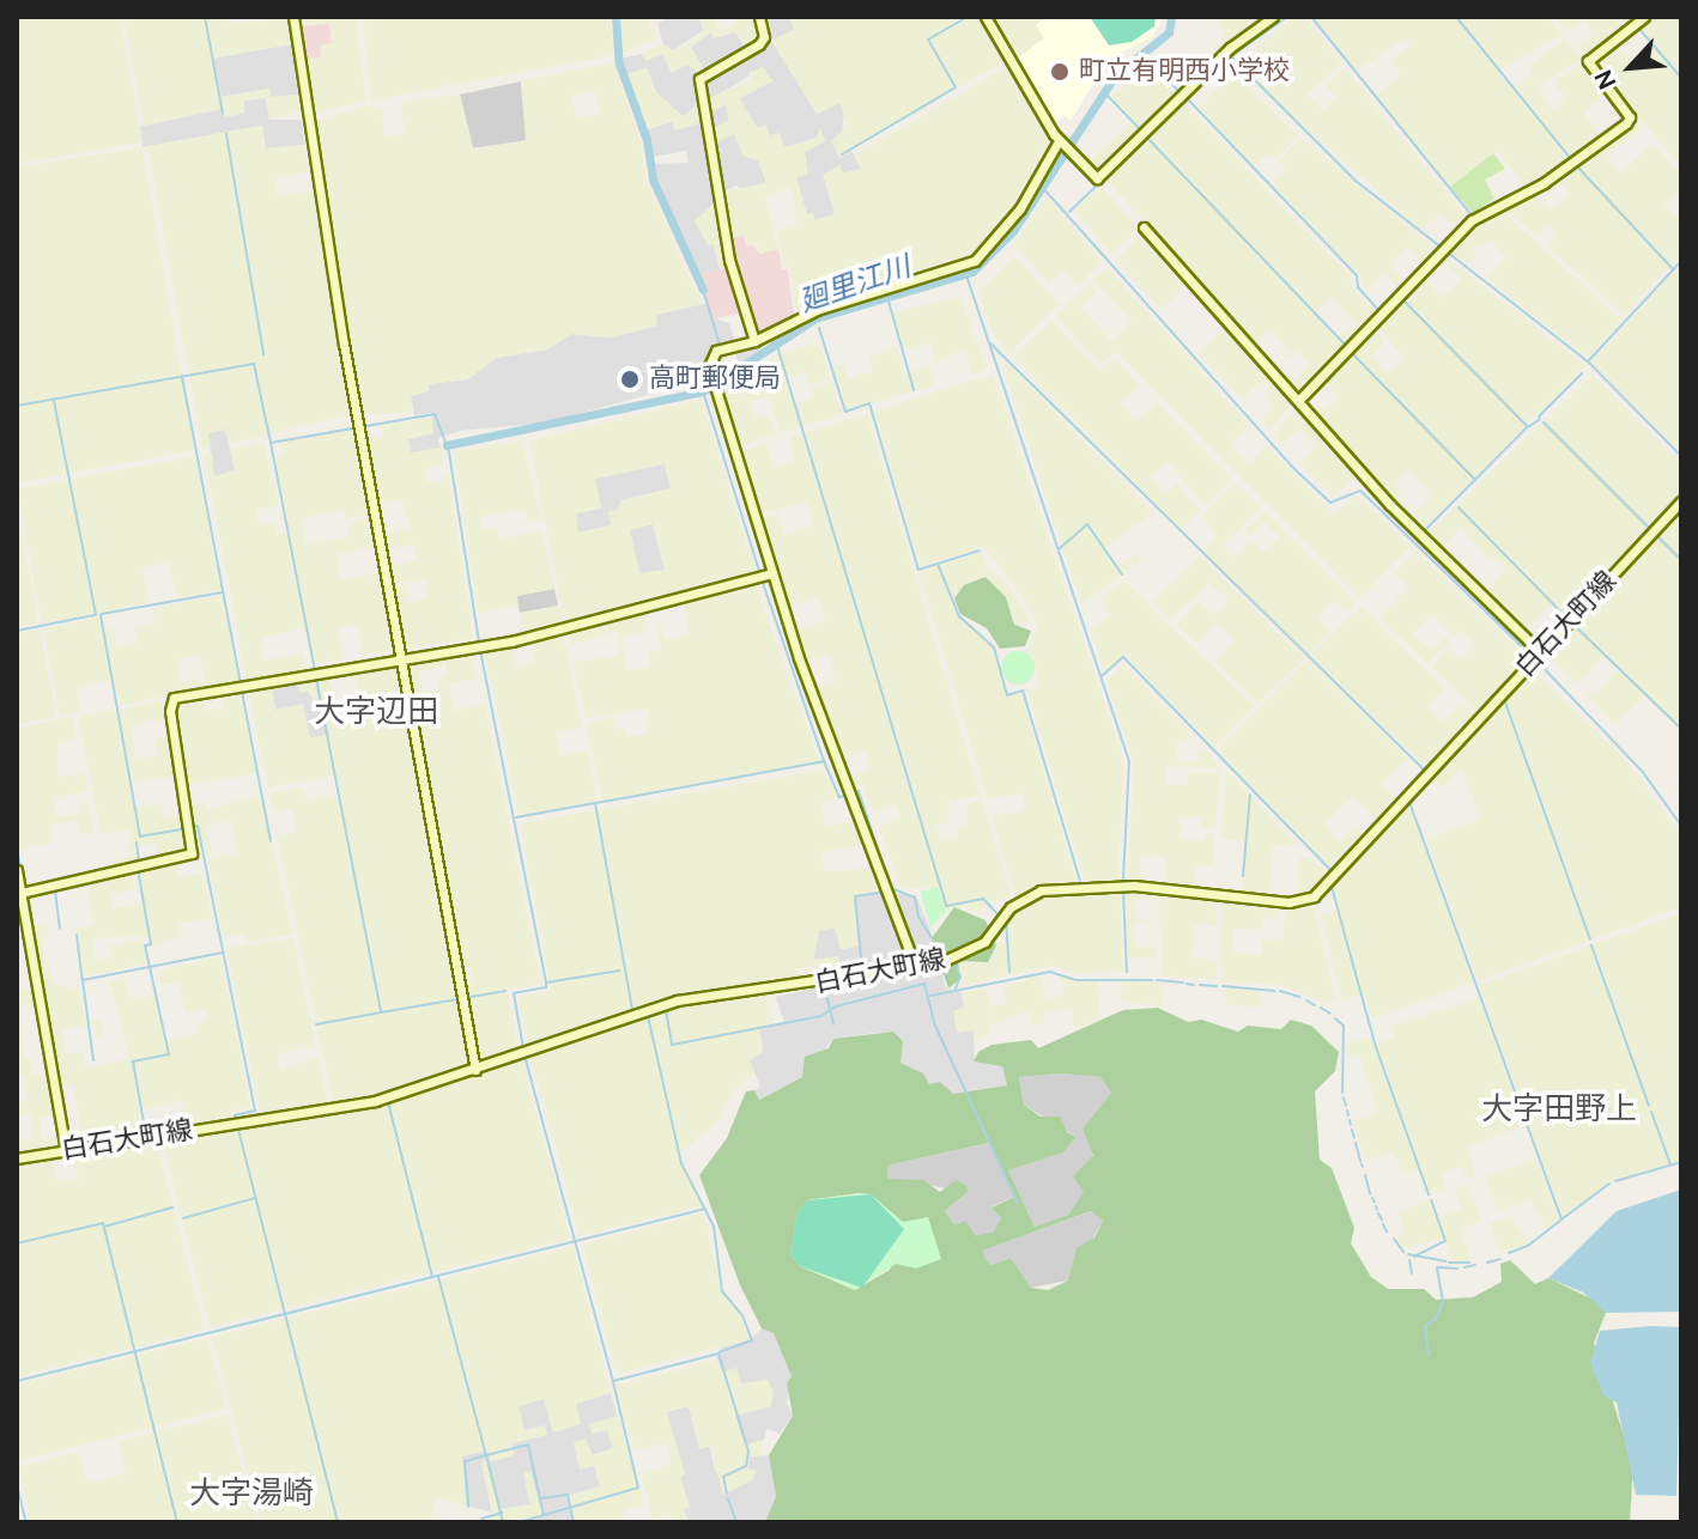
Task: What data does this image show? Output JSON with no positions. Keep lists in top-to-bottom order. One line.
{"streets":{"street":["白石大町線"]},"districts":["大字辺田","大字田野上","大字湯崎"],"water":["廻里江川"],"places":["町立有明西小学校","高町郵便局"],"north":"bottom left"}
